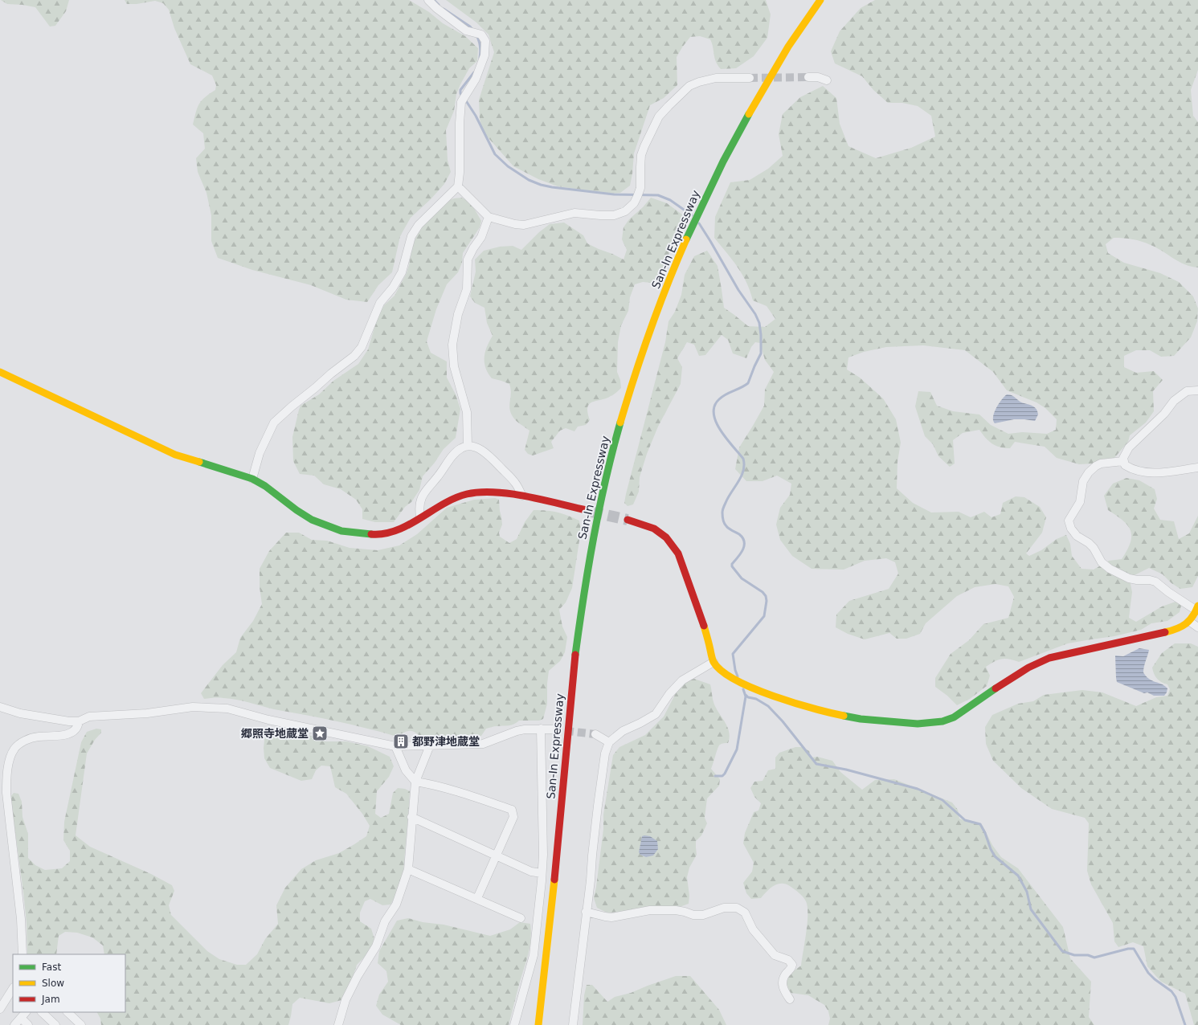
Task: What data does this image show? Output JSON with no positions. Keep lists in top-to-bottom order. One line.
{"streets":{"main road":["San-In Expressway"]},"places":{"place":["郷照寺地蔵堂"],"building":["都野津地蔵堂"]},"legend":["Fast","Slow","Jam"]}
